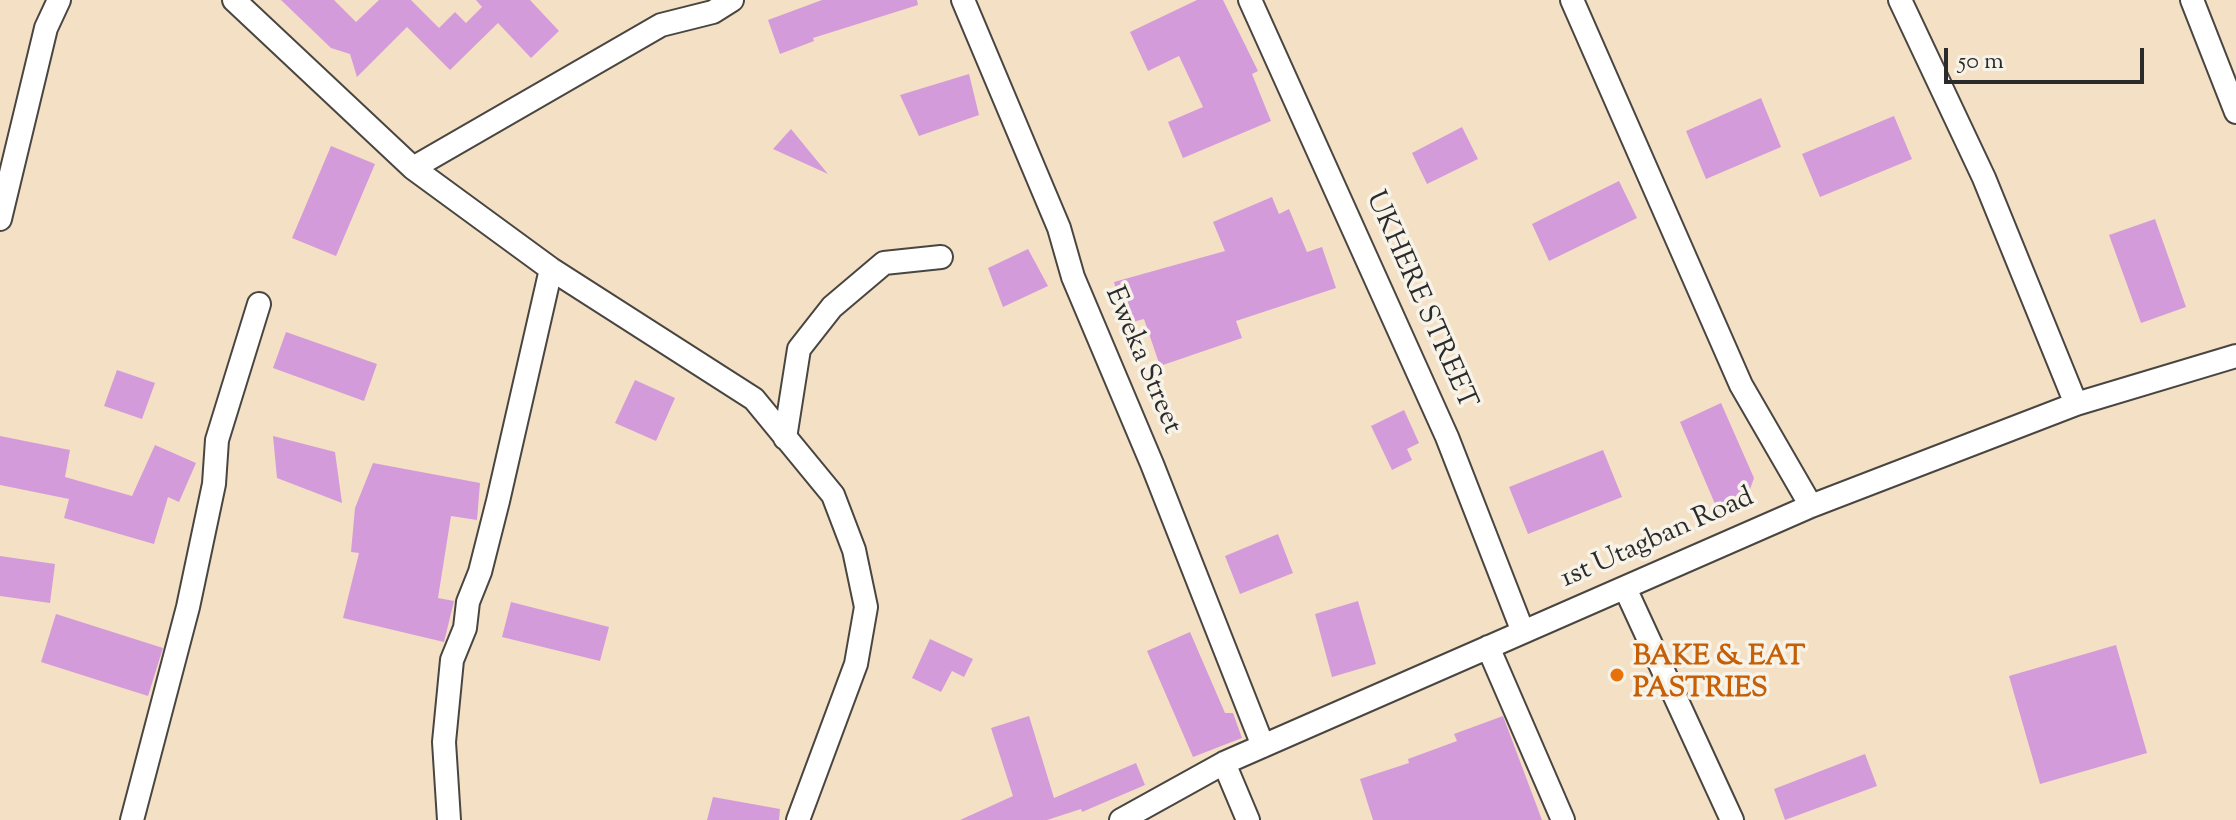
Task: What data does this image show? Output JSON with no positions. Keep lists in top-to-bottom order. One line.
{"streets":{"street":["UKHERE STREET","Eweka Street","1st Utagban Road"]},"crossings":[["UKHERE STREET","1st Utagban Road"],["Eweka Street","1st Utagban Road"]],"places":["BAKE & EAT PASTRIES"],"scale_bar":"50 m"}
